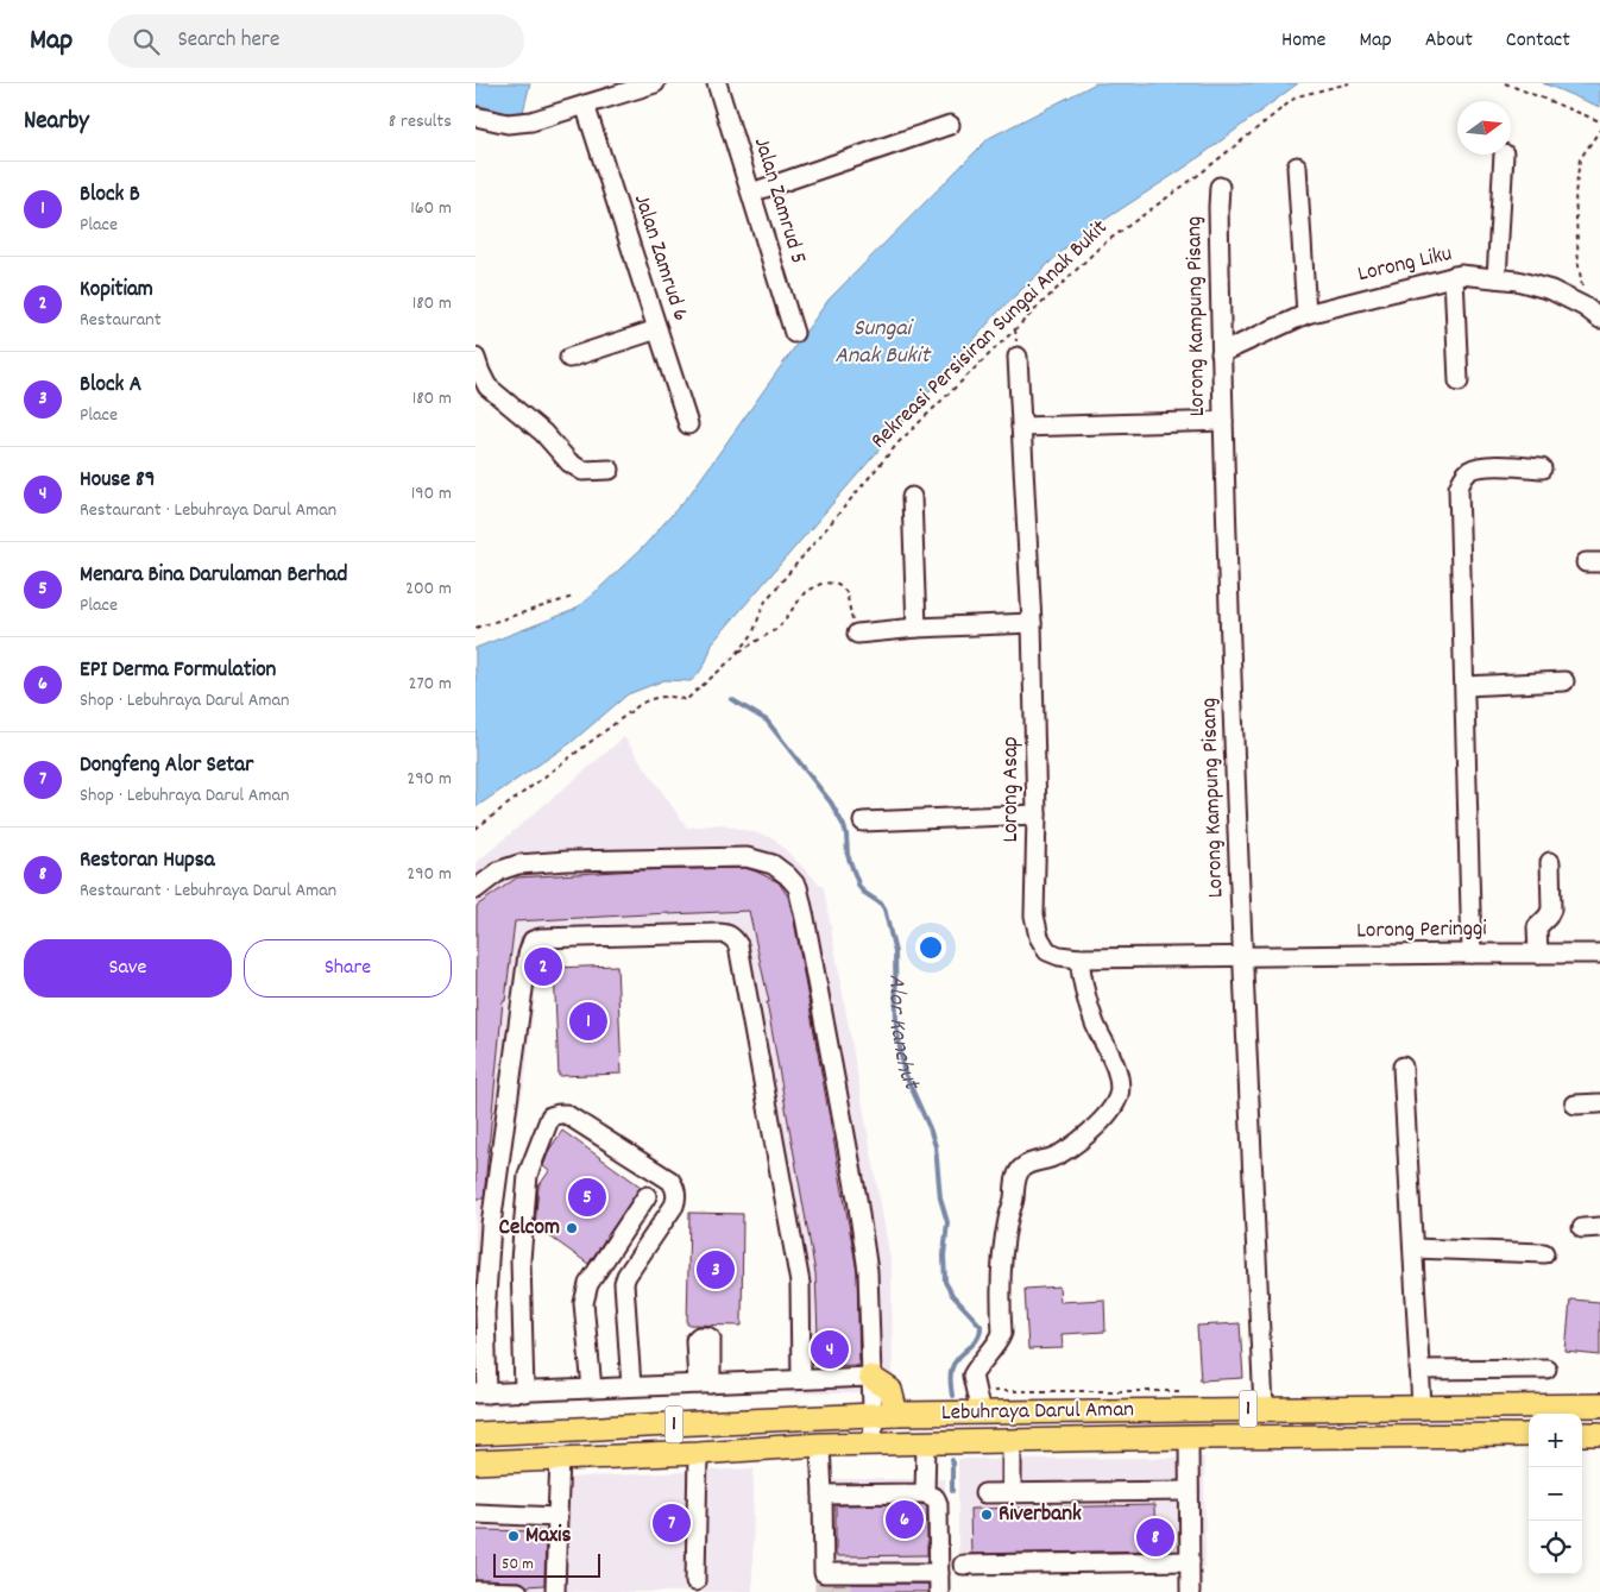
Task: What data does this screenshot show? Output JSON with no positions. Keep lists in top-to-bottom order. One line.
{"streets":{"main road":["1","Lebuhraya Darul Aman"],"street":["Jalan Zamrud 5","Jalan Zamrud 6","Lorong Liku","Lorong Kampung Pisang","Lorong Asap","Lorong Peringgi"],"path":["Rekreasi Persisiran Sungai Anak Bukit"]},"crossings":[["Lorong Liku","Lorong Kampung Pisang"],["Lorong Kampung Pisang","Lorong Asap"],["Lorong Kampung Pisang","Lorong Peringgi"],["Lorong Kampung Pisang","Lebuhraya Darul Aman"],["Lorong Asap","Lorong Peringgi"]],"water":["Sungai Anak Bukit","Alor Kanchut"],"places":["Celcom","Riverbank","Maxis"],"scale_bar":"50 m","north":"right","page":{"header":"Map","search":"Search here","nav":["Home","Map","About","Contact"],"heading":["Nearby","8 results"],"list":[{"mark":"1","name":"Block B","note":"Place","value":"160 m"},{"mark":"2","name":"Kopitiam","note":"Restaurant","value":"180 m"},{"mark":"3","name":"Block A","note":"Place","value":"180 m"},{"mark":"4","name":"House 89","note":"Restaurant · Lebuhraya Darul Aman","value":"190 m"},{"mark":"5","name":"Menara Bina Darulaman Berhad","note":"Place","value":"200 m"},{"mark":"6","name":"EPI Derma Formulation","note":"Shop · Lebuhraya Darul Aman","value":"270 m"},{"mark":"7","name":"Dongfeng Alor Setar","note":"Shop · Lebuhraya Darul Aman","value":"290 m"},{"mark":"8","name":"Restoran Hupsa","note":"Restaurant · Lebuhraya Darul Aman","value":"290 m"}],"buttons":["Save","Share"],"pins":["2","1","5","3","4","6","7","8"],"map_buttons":["+","−"],"scale":"50 m"}}
